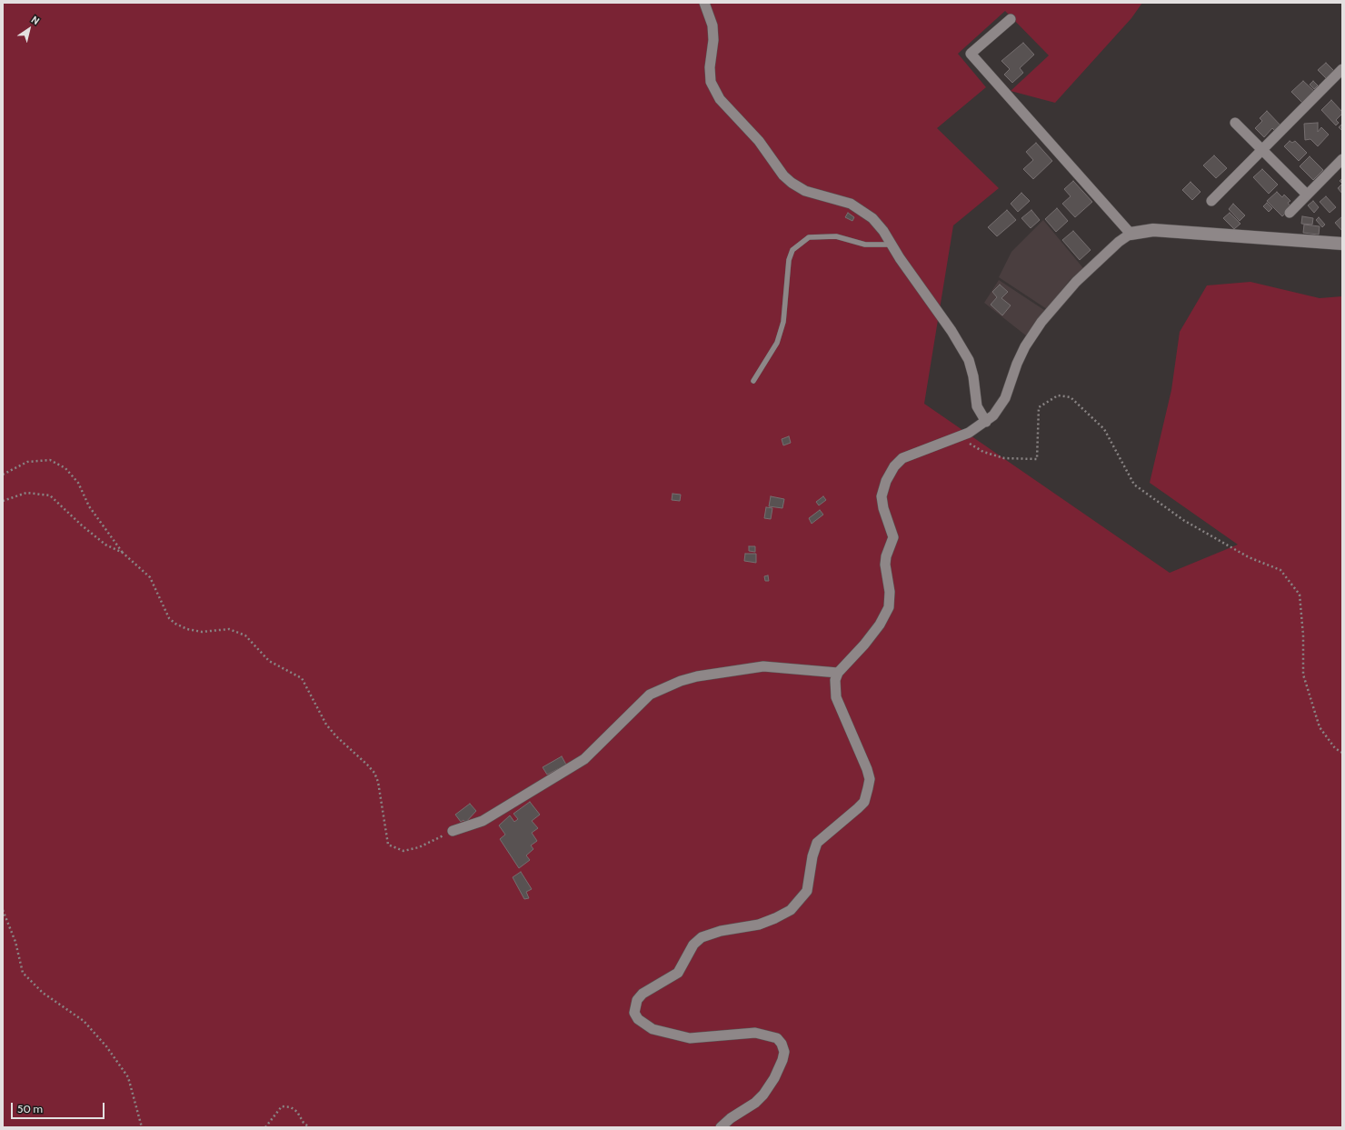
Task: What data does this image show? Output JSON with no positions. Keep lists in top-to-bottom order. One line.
{"scale_bar":"50 m","north":"top right"}
